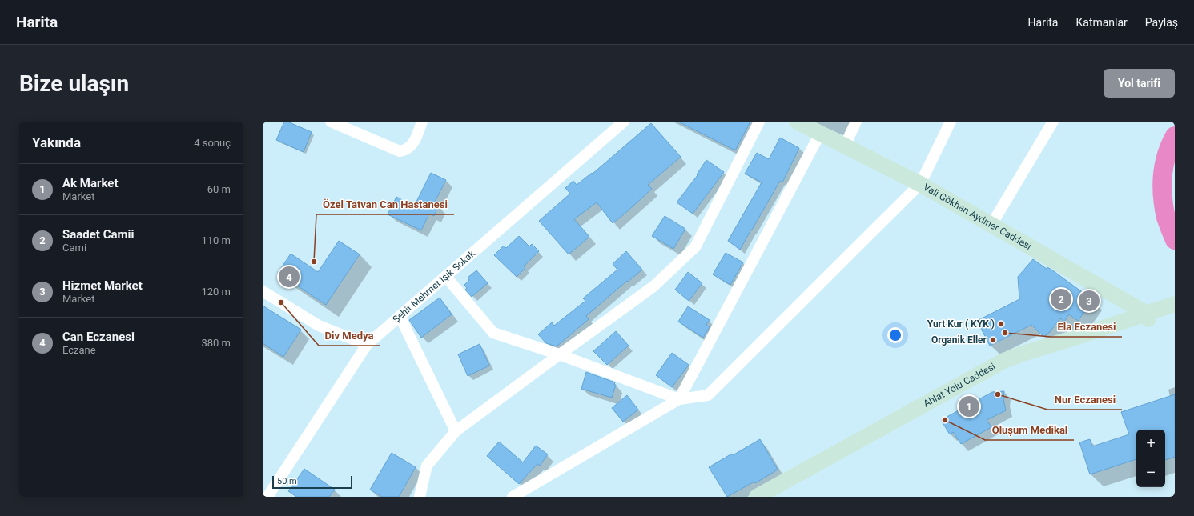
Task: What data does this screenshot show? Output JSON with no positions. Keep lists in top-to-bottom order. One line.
{"streets":{"street":["Vali Gökhan Aydıner Caddesi","Şehit Mehmet Işık Sokak","Ahlat Yolu Caddesi"]},"crossings":[["Vali Gökhan Aydıner Caddesi","Ahlat Yolu Caddesi"]],"places":["Özel Tatvan Can Hastanesi","Div Medya","Yurt Kur ( KYK )","Ela Eczanesi","Organik Eller","Nur Eczanesi","Oluşum Medikal"],"scale_bar":"50 m","page":{"header":"Harita","nav":["Harita","Katmanlar","Paylaş"],"buttons":"Yol tarifi","title":"Bize ulaşın","heading":["Yakında","4 sonuç"],"list":[{"mark":"1","name":"Ak Market","note":"Market","value":"60 m"},{"mark":"2","name":"Saadet Camii","note":"Cami","value":"110 m"},{"mark":"3","name":"Hizmet Market","note":"Market","value":"120 m"},{"mark":"4","name":"Can Eczanesi","note":"Eczane","value":"380 m"}],"pins":["4","2","3","1"],"map_buttons":["+","−"],"scale":"50 m"}}
